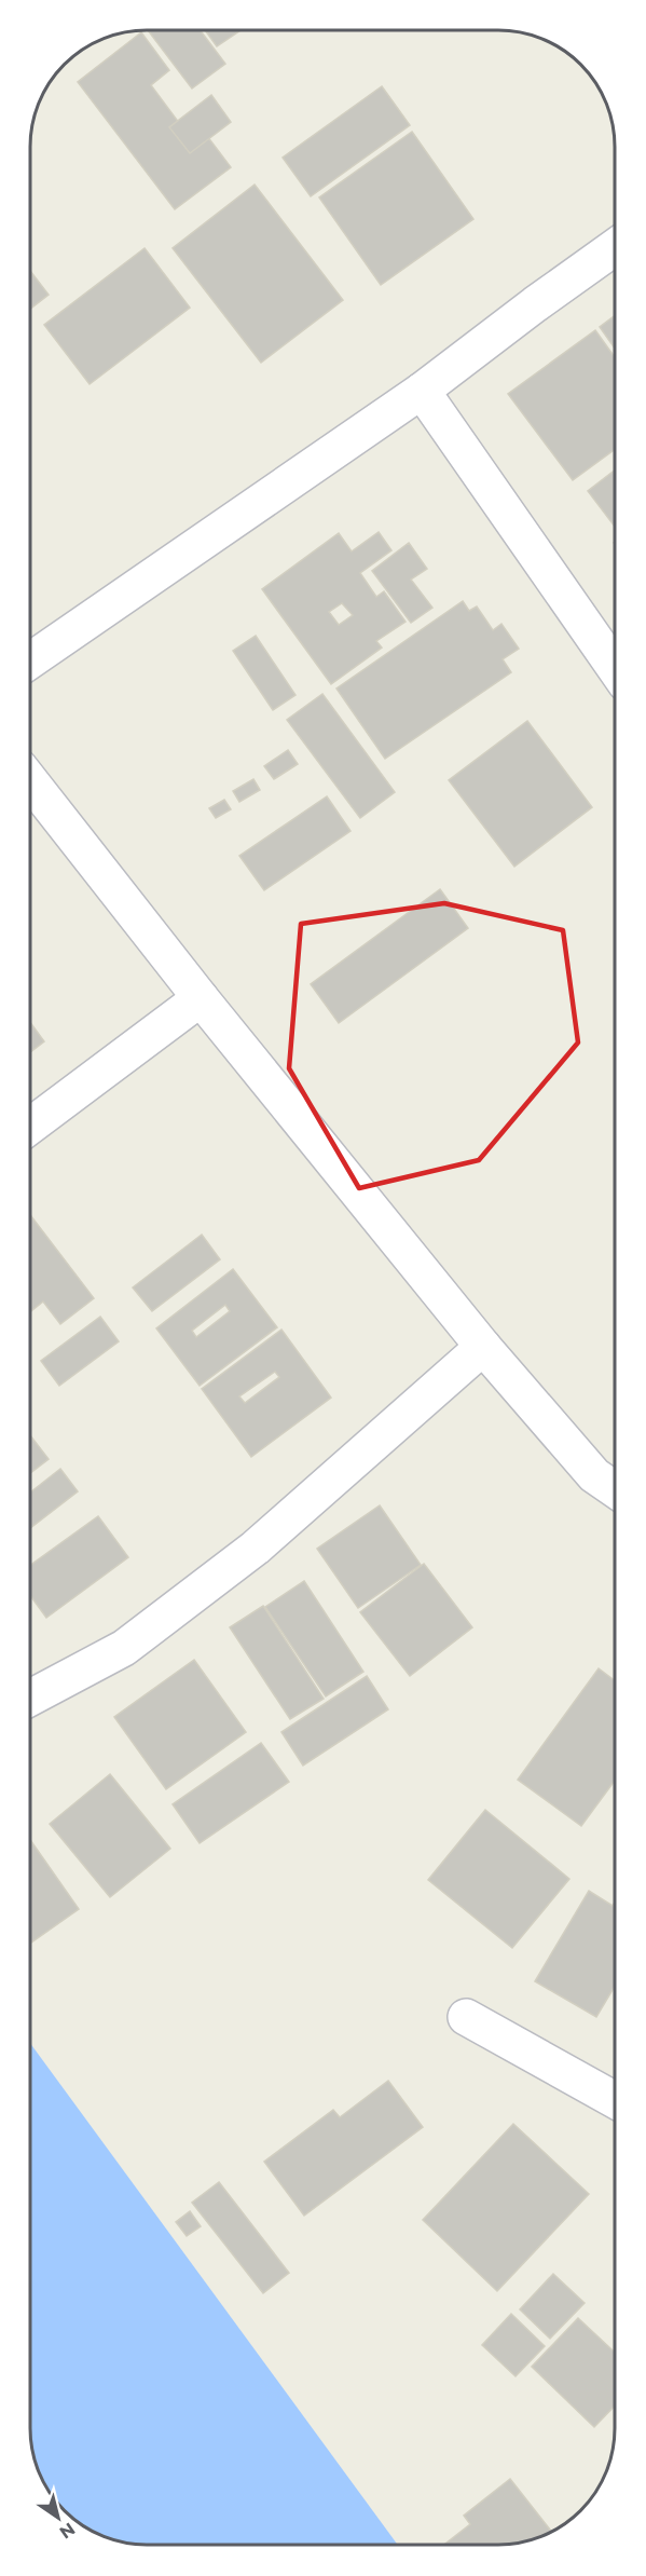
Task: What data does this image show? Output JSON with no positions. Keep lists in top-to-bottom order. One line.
{"north":"bottom right"}
